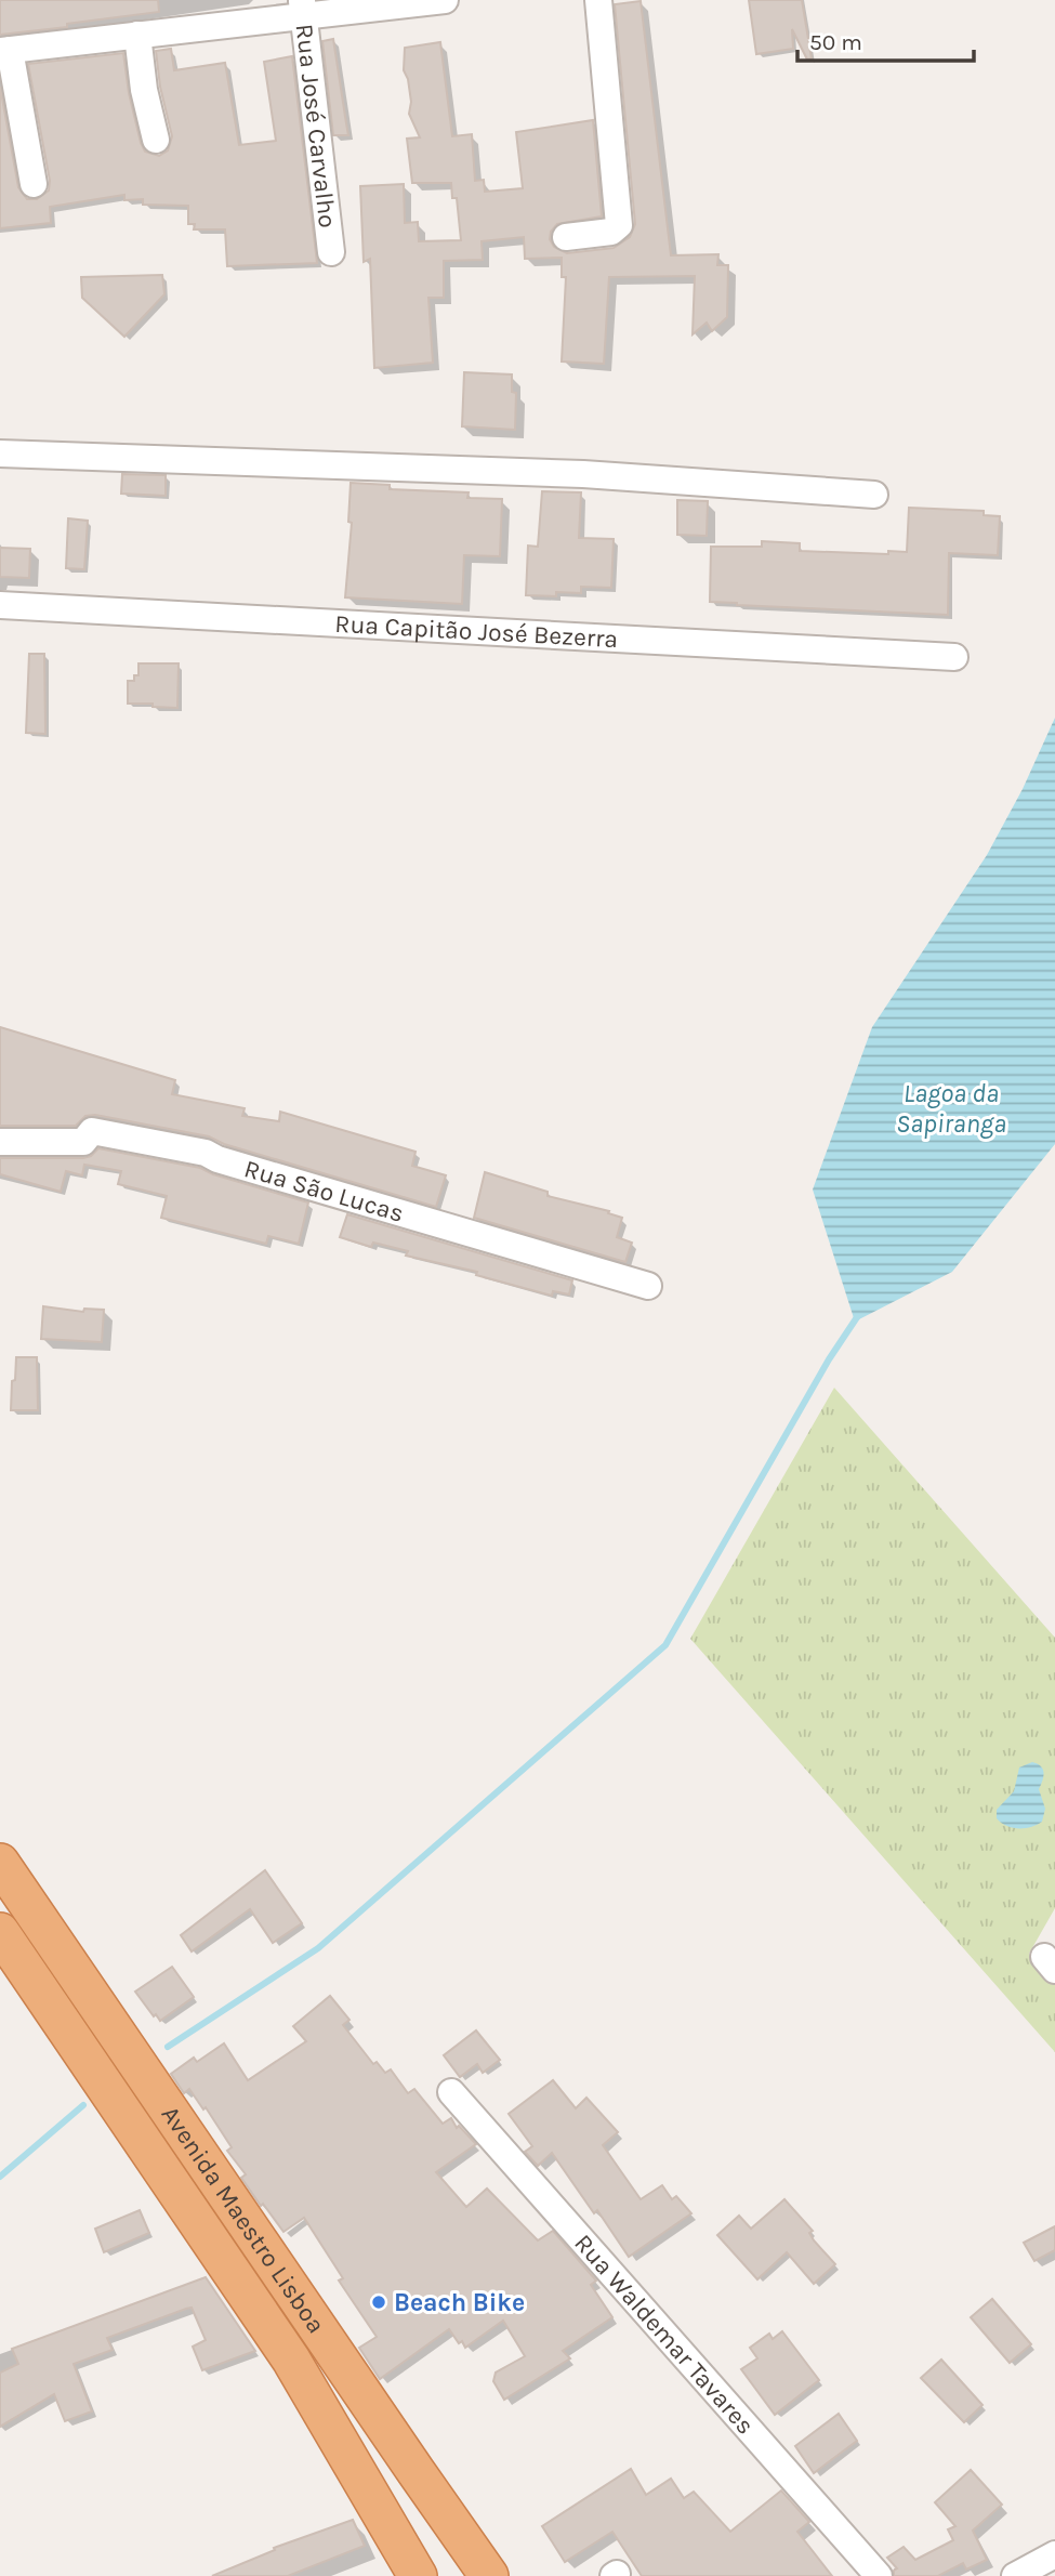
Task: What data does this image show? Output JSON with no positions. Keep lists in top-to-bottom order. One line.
{"streets":{"highway":["Avenida Maestro Lisboa"],"street":["Rua José Carvalho","Rua Capitão José Bezerra","Rua São Lucas","Rua Waldemar Tavares"]},"water":["Lagoa da Sapiranga"],"places":["Beach Bike"],"scale_bar":"50 m"}
